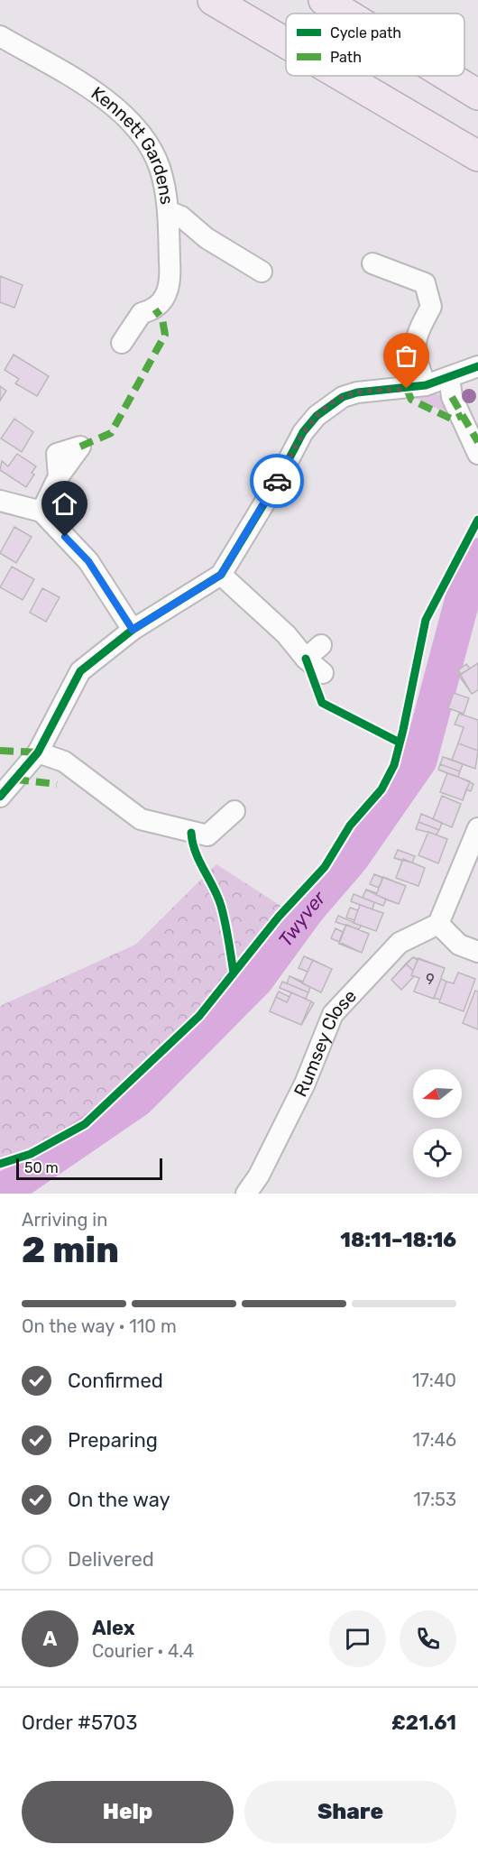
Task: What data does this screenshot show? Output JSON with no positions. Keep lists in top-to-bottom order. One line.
{"streets":{"street":["Kennett Gardens","Rumsey Close"]},"water":["Twyver"],"house_numbers":["9"],"legend":["Cycle path","Path"],"scale_bar":"50 m","north":"left","page":{"scale":"50 m","heading":["2 min","Arriving in","18:11–18:16"],"panel":["Alex","Courier · 4.4","Order #5703","£21.61"],"bar":"On the way · 110 m","list":[["Confirmed","17:40"],["Preparing","17:46"],["On the way","17:53"],"Delivered"],"round":"A","buttons":["Help","Share"]}}
